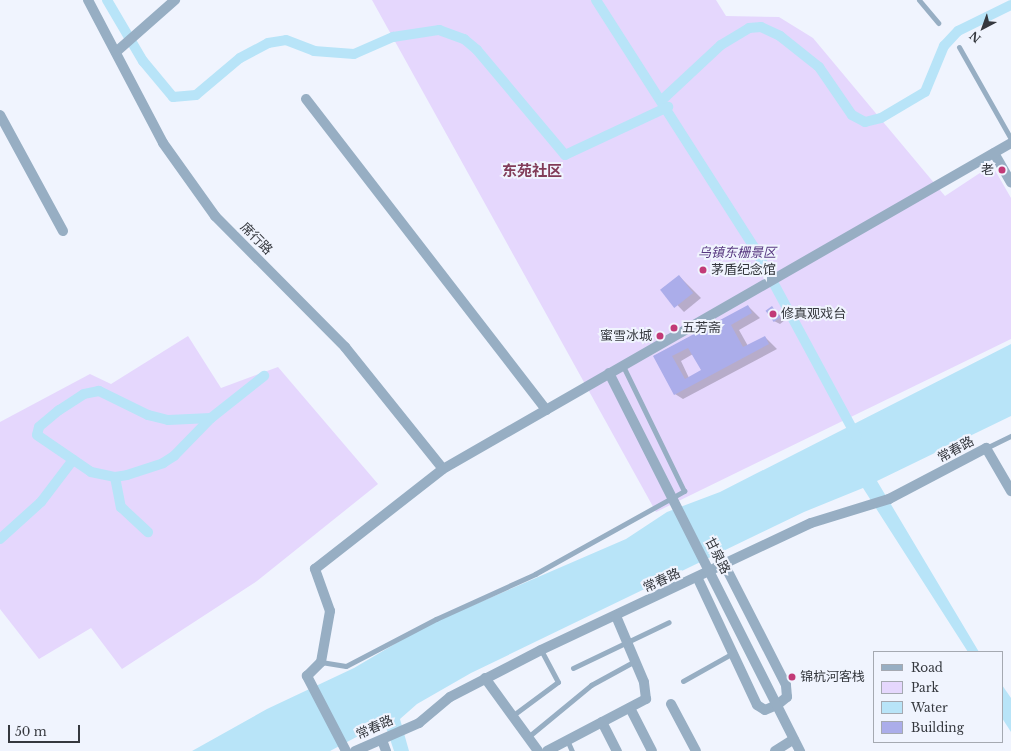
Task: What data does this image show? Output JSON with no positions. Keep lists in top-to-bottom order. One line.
{"streets":{"street":["席行路","常春路","甘泉路"]},"districts":["东苑社区"],"parks":["乌镇东栅景区"],"places":["老","茅盾纪念馆","修真观戏台","五芳斋","蜜雪冰城","锦杭河客栈"],"legend":["Road","Park","Water","Building"],"scale_bar":"50 m","north":"bottom left"}
